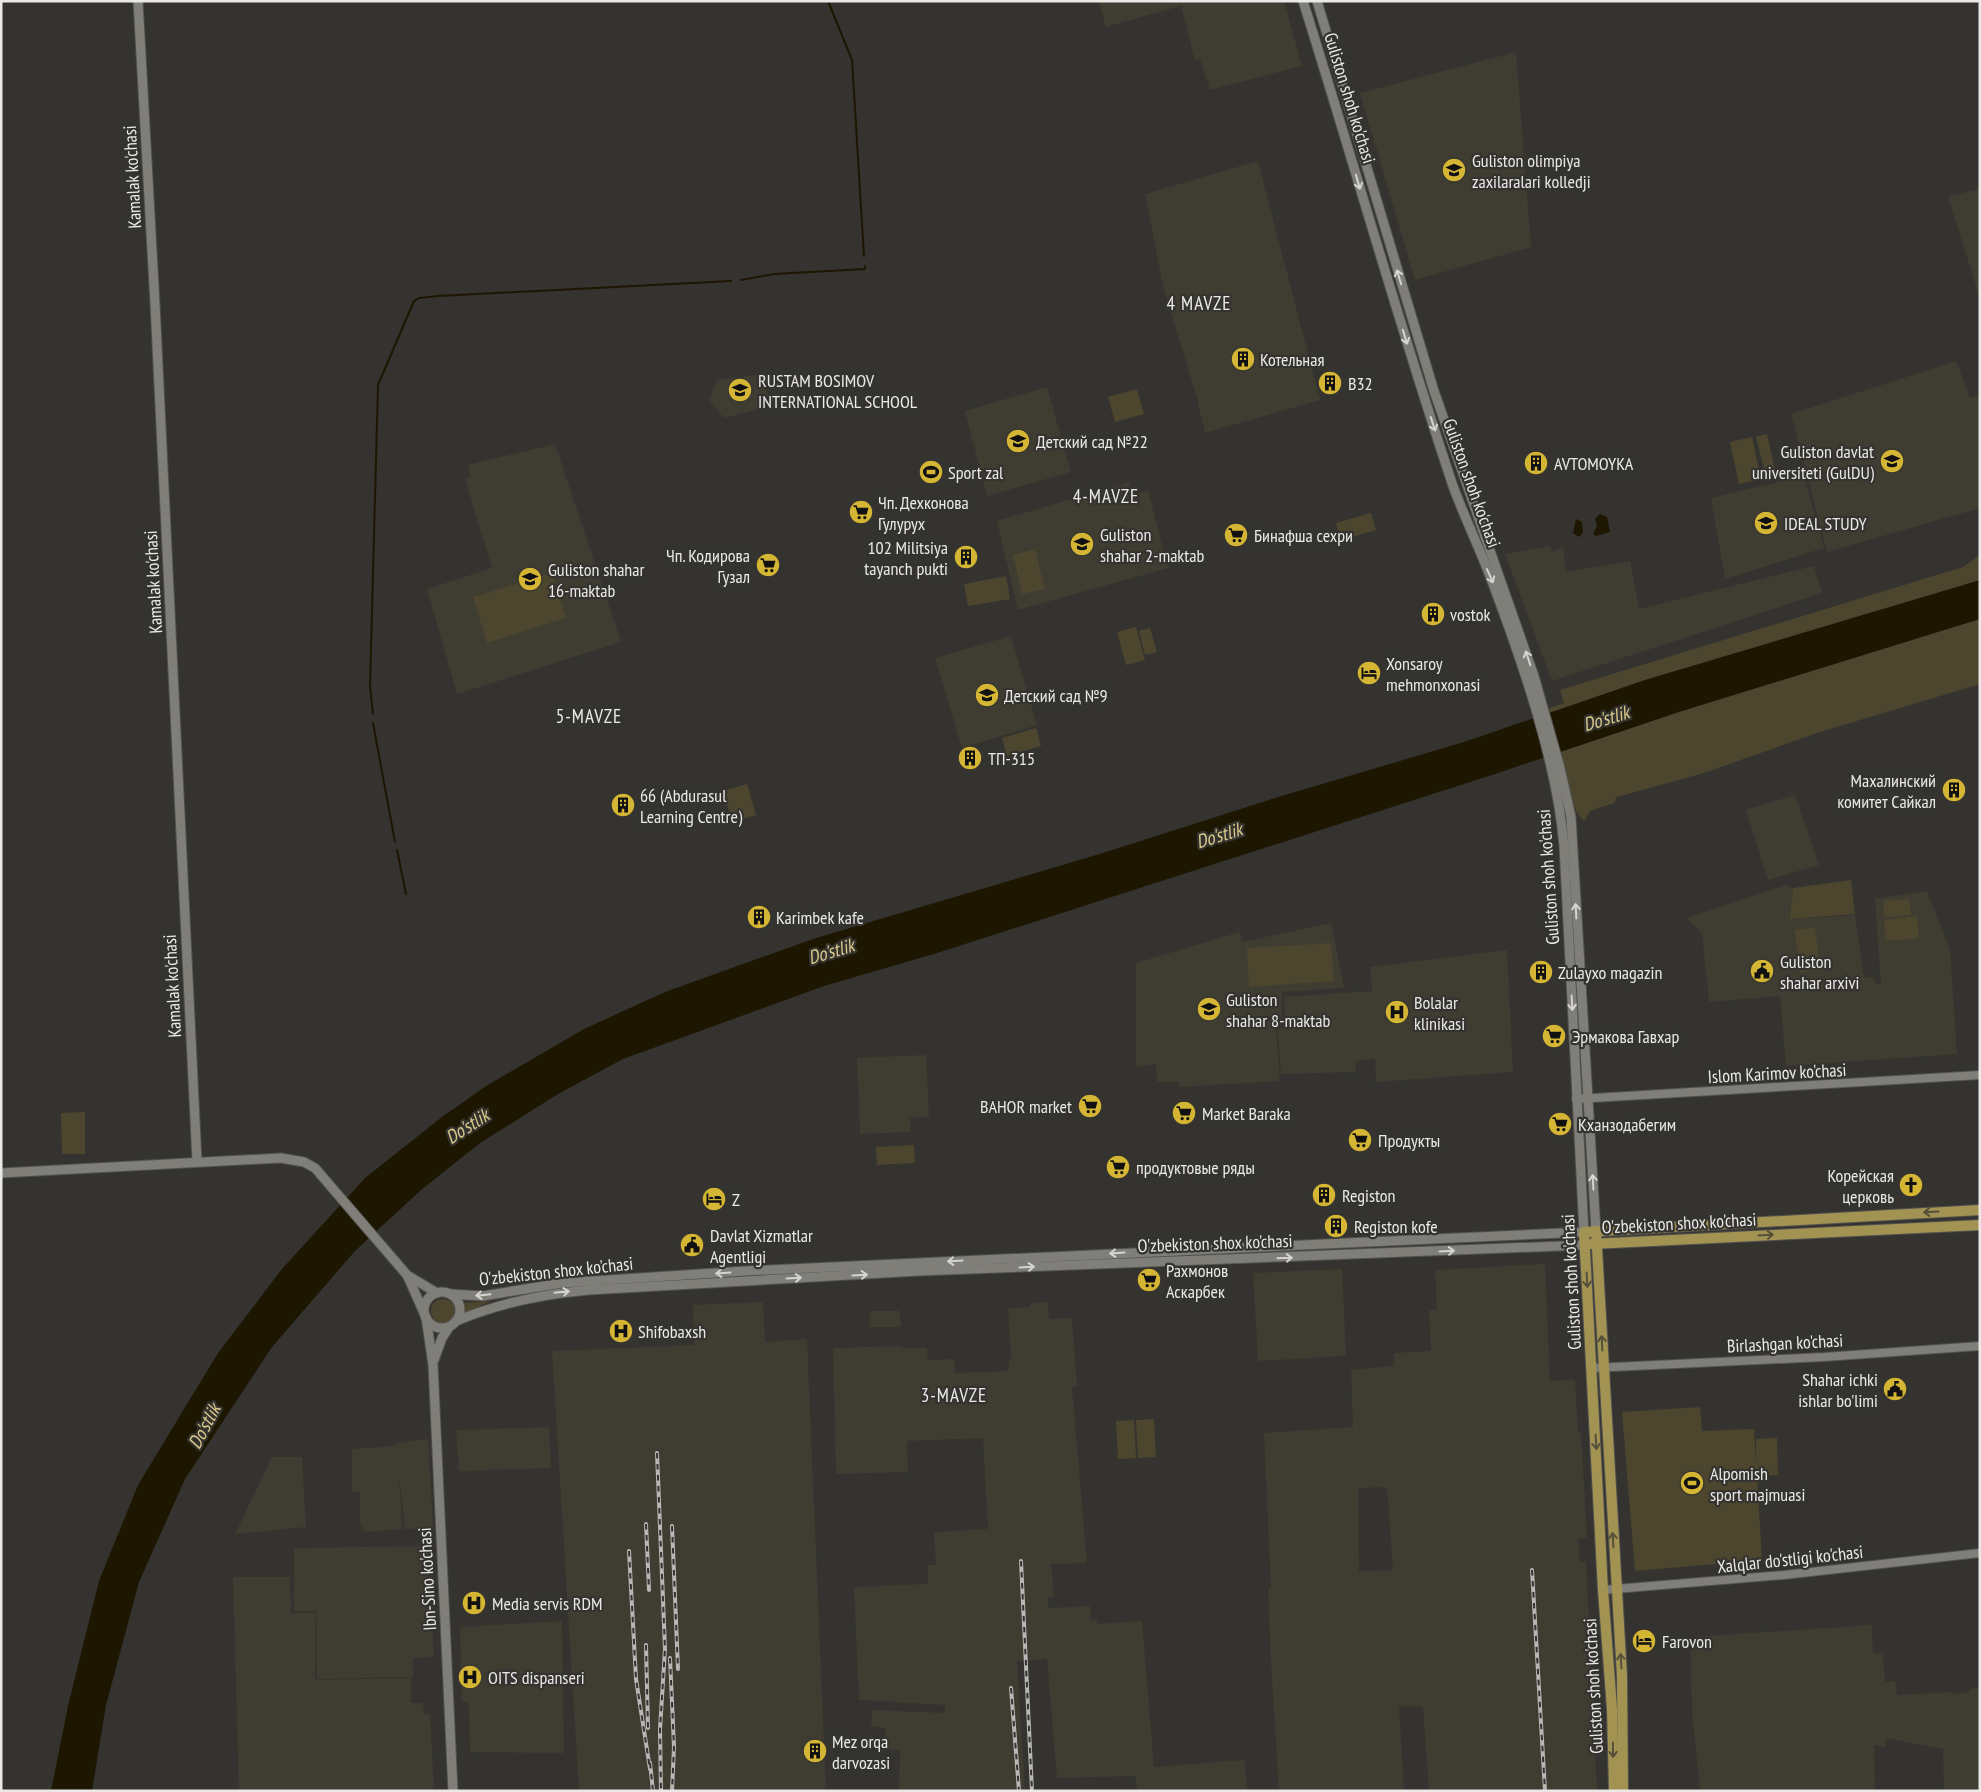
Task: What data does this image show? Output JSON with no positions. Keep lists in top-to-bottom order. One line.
{"streets":{"main road":["Guliston shoh ko'chasi","Kamalak ko'chasi","O'zbekiston shox ko'chasi","Ibn-Sino ko'chasi"],"street":["Islom Karimov ko'chasi","Birlashgan ko'chasi","Xalqlar do'stligi ko'chasi"]},"crossings":[["Guliston shoh ko'chasi","Islom Karimov ko'chasi"],["Guliston shoh ko'chasi","O'zbekiston shox ko'chasi"],["Guliston shoh ko'chasi","Birlashgan ko'chasi"],["Guliston shoh ko'chasi","Xalqlar do'stligi ko'chasi"],["O'zbekiston shox ko'chasi","Ibn-Sino ko'chasi"]],"districts":["4 MAVZE","4-MAVZE","5-MAVZE","3-MAVZE"],"water":["Do'stlik"],"places":{"school or university":["Guliston olimpiya zaxilaralari kolledji","RUSTAM BOSIMOV INTERNATIONAL SCHOOL","Детский сад №22","Guliston davlat universiteti (GulDU)","IDEAL STUDY","Guliston shahar 2-maktab","Guliston shahar 16-maktab","Детский сад №9","Guliston shahar 8-maktab"],"building":["Котельная","B32","AVTOMOYKA","102 Militsiya tayanch pukti","vostok","ТП-315","Махалинский комитет Сайкал","66 (Abdurasul Learning Centre)","Karimbek kafe","Zulayxo magazin","Registon","Registon kofe","Mez orqa darvozasi"],"sports":["Sport zal","Alpomish sport majmuasi"],"supermarket":["Чп. Дехконова Гулурух","Бинафша сехри","Чп. Кодирова Гузал","Эрмакова Гавхар","BAHOR market","Market Baraka","Кханзодабегим","Продукты","продуктовые ряды","Рахмонов Аскарбек"],"hotel":["Xonsaroy mehmonxonasi","Z","Farovon"],"public building":["Guliston shahar arxivi","Davlat Xizmatlar Agentligi","Shahar ichki ishlar bo'limi"],"hospital":["Bolalar klinikasi","Shifobaxsh","Media servis RDM","OITS dispanseri"],"church":["Корейская церковь"]}}
